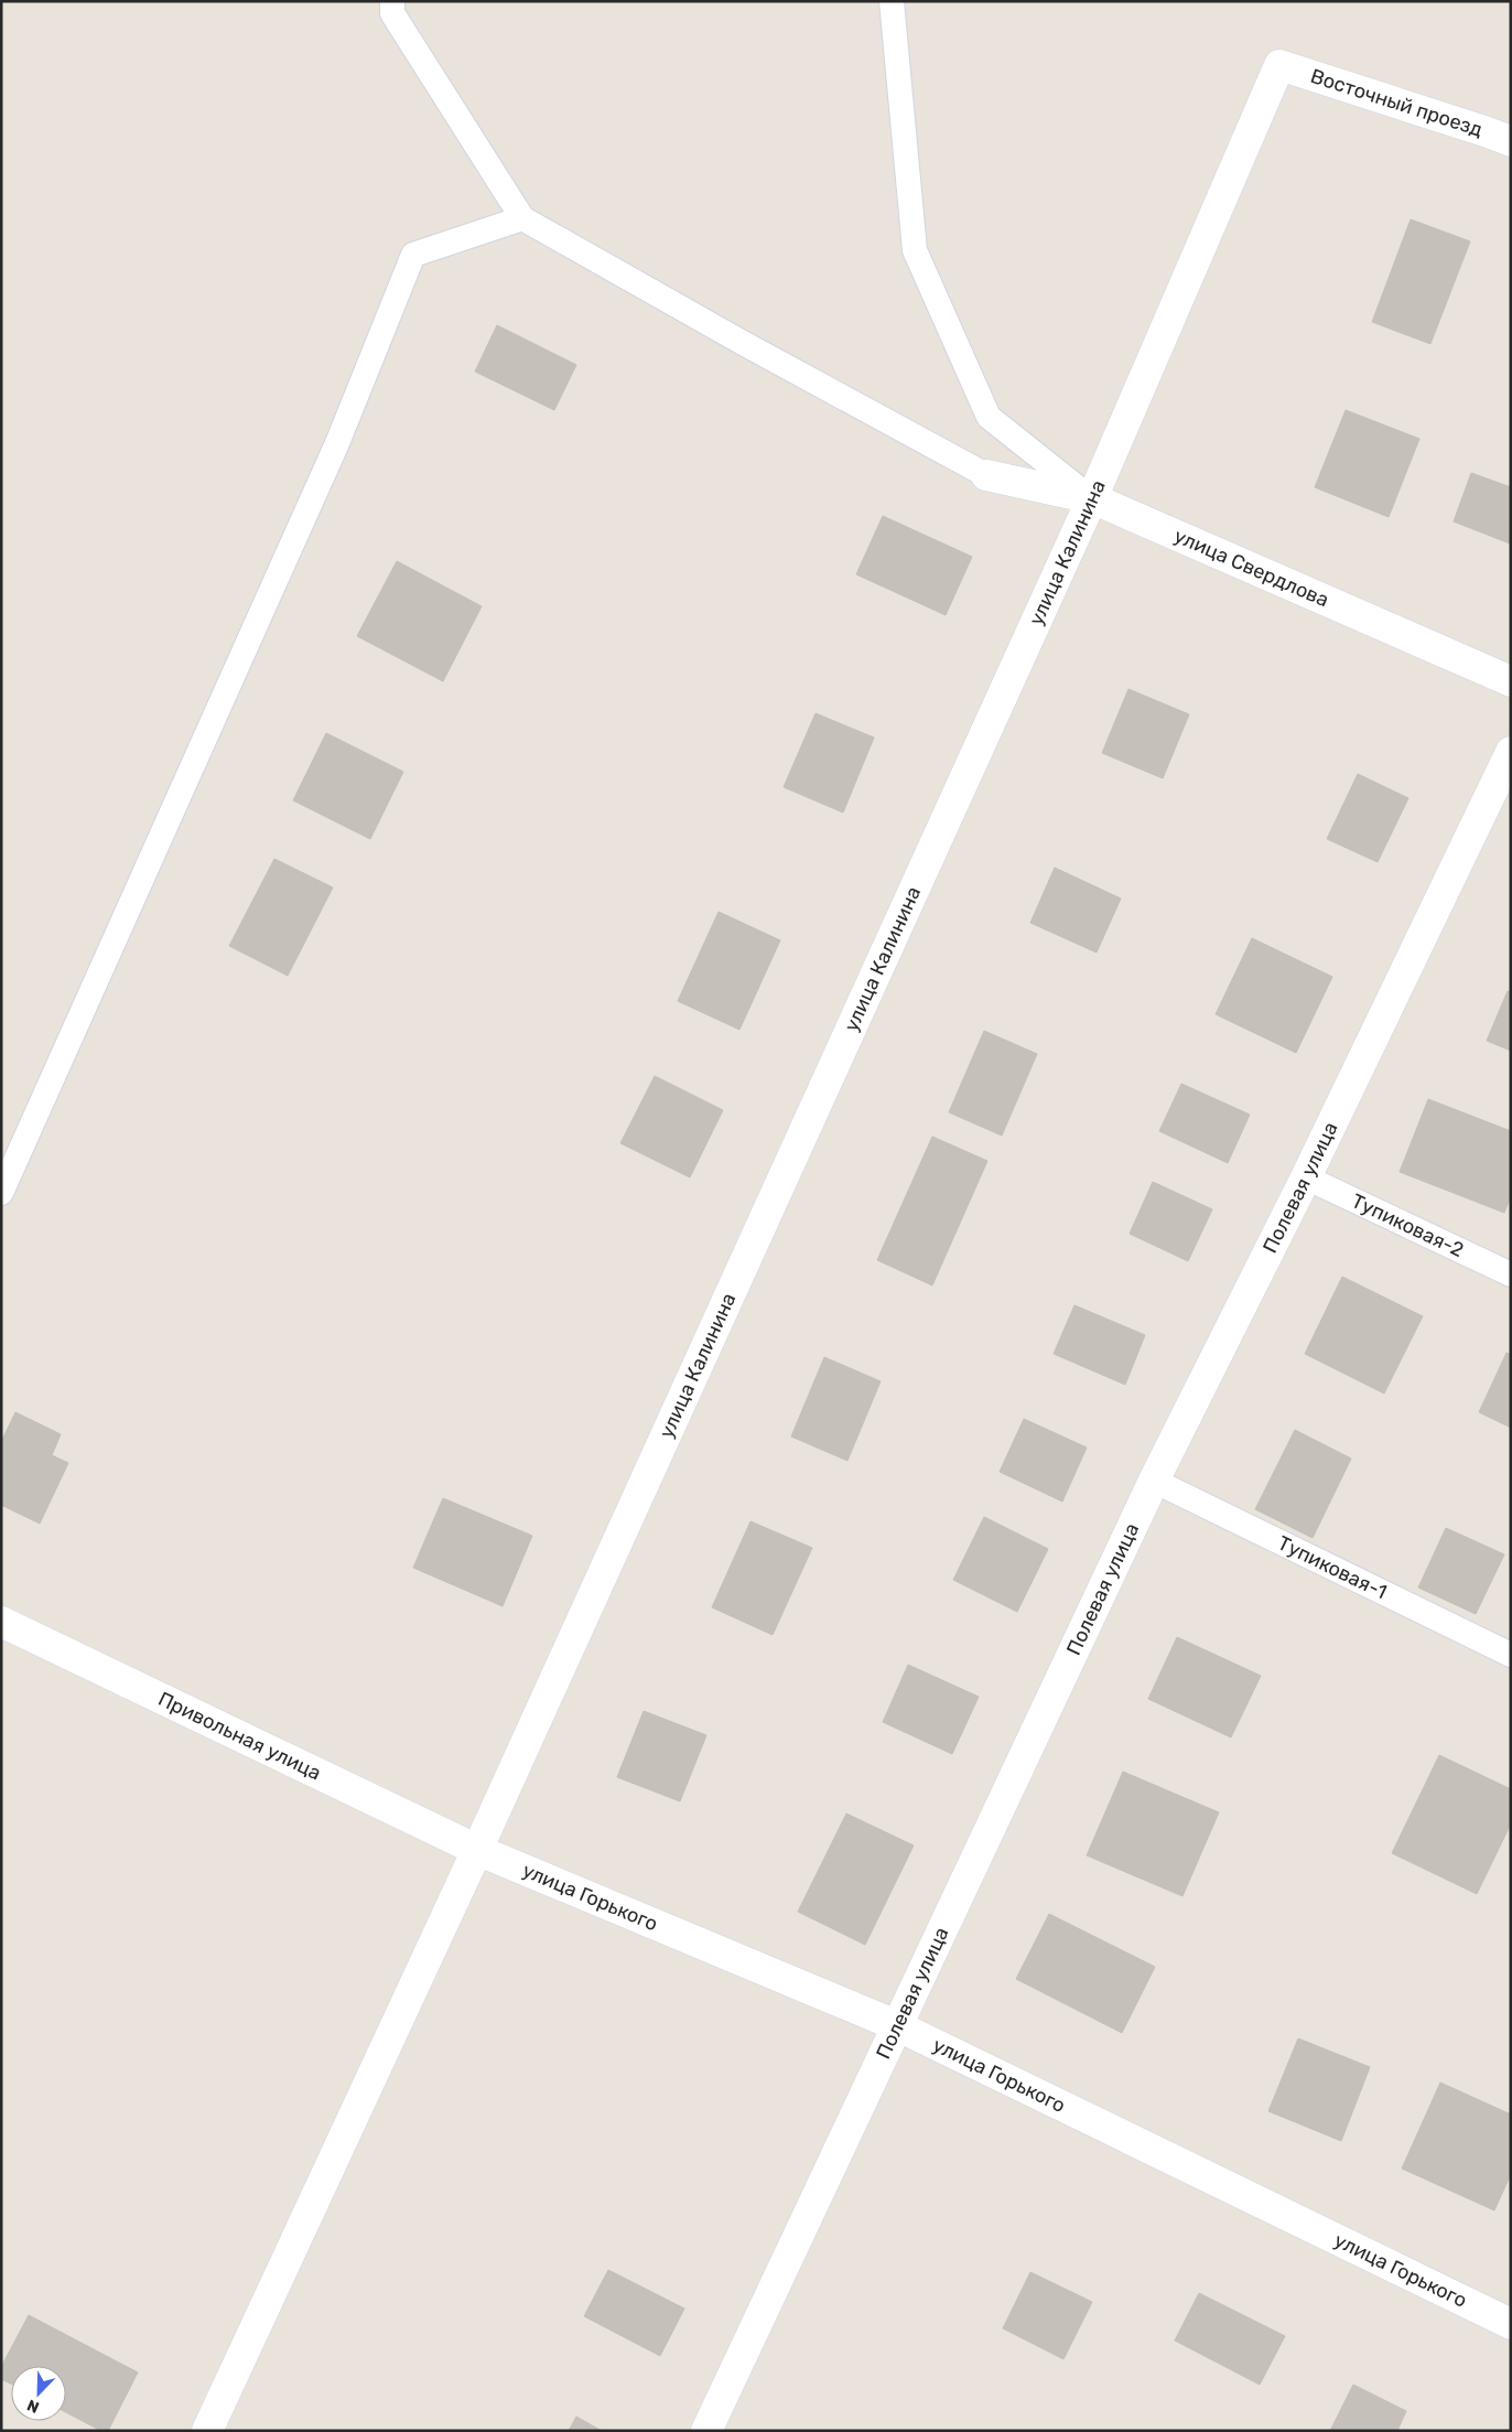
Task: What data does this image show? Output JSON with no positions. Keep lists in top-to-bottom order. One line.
{"streets":{"street":["Восточный проезд","улица Калинина","улица Свердлова","Полевая улица","Привольная улица","улица Горького"],"lane":["Тупиковая-2","Тупиковая-1"]},"crossings":[["Восточный проезд","улица Калинина"],["улица Калинина","улица Свердлова"],["улица Калинина","Привольная улица"],["улица Калинина","улица Горького"],["Полевая улица","Тупиковая-2"],["Полевая улица","Тупиковая-1"],["Полевая улица","улица Горького"],["Привольная улица","улица Горького"]],"north":"bottom left"}
